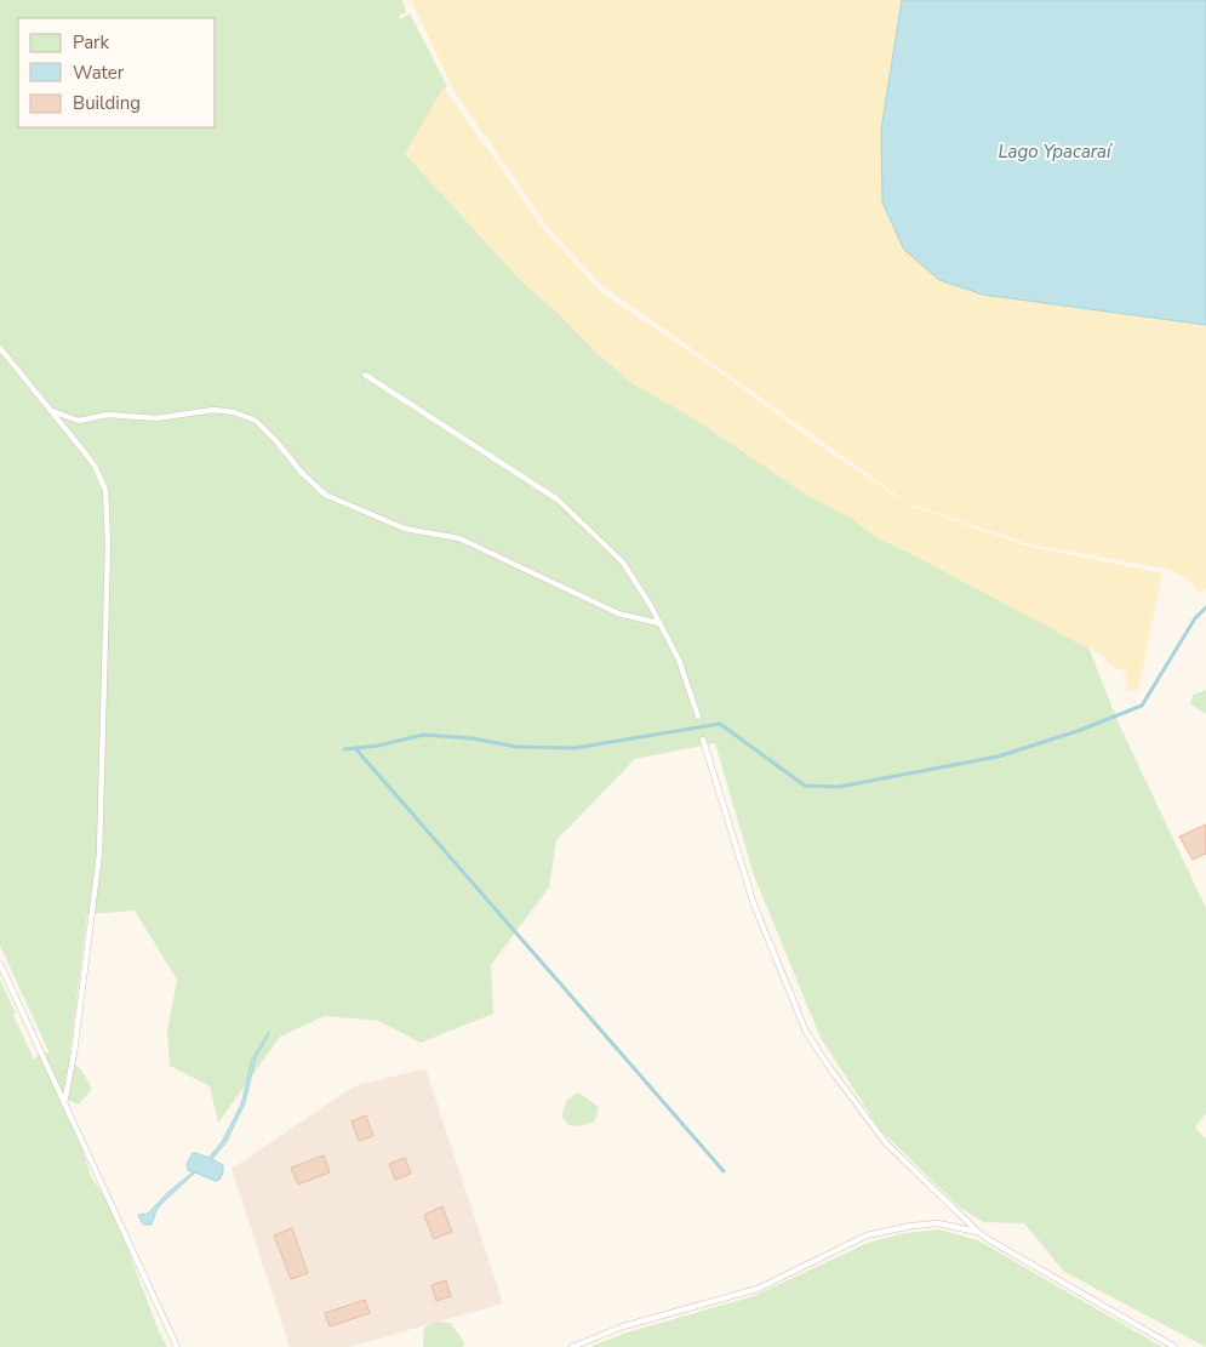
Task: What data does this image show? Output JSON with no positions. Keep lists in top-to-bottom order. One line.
{"water":["Lago Ypacaraí"],"legend":["Park","Water","Building"]}
